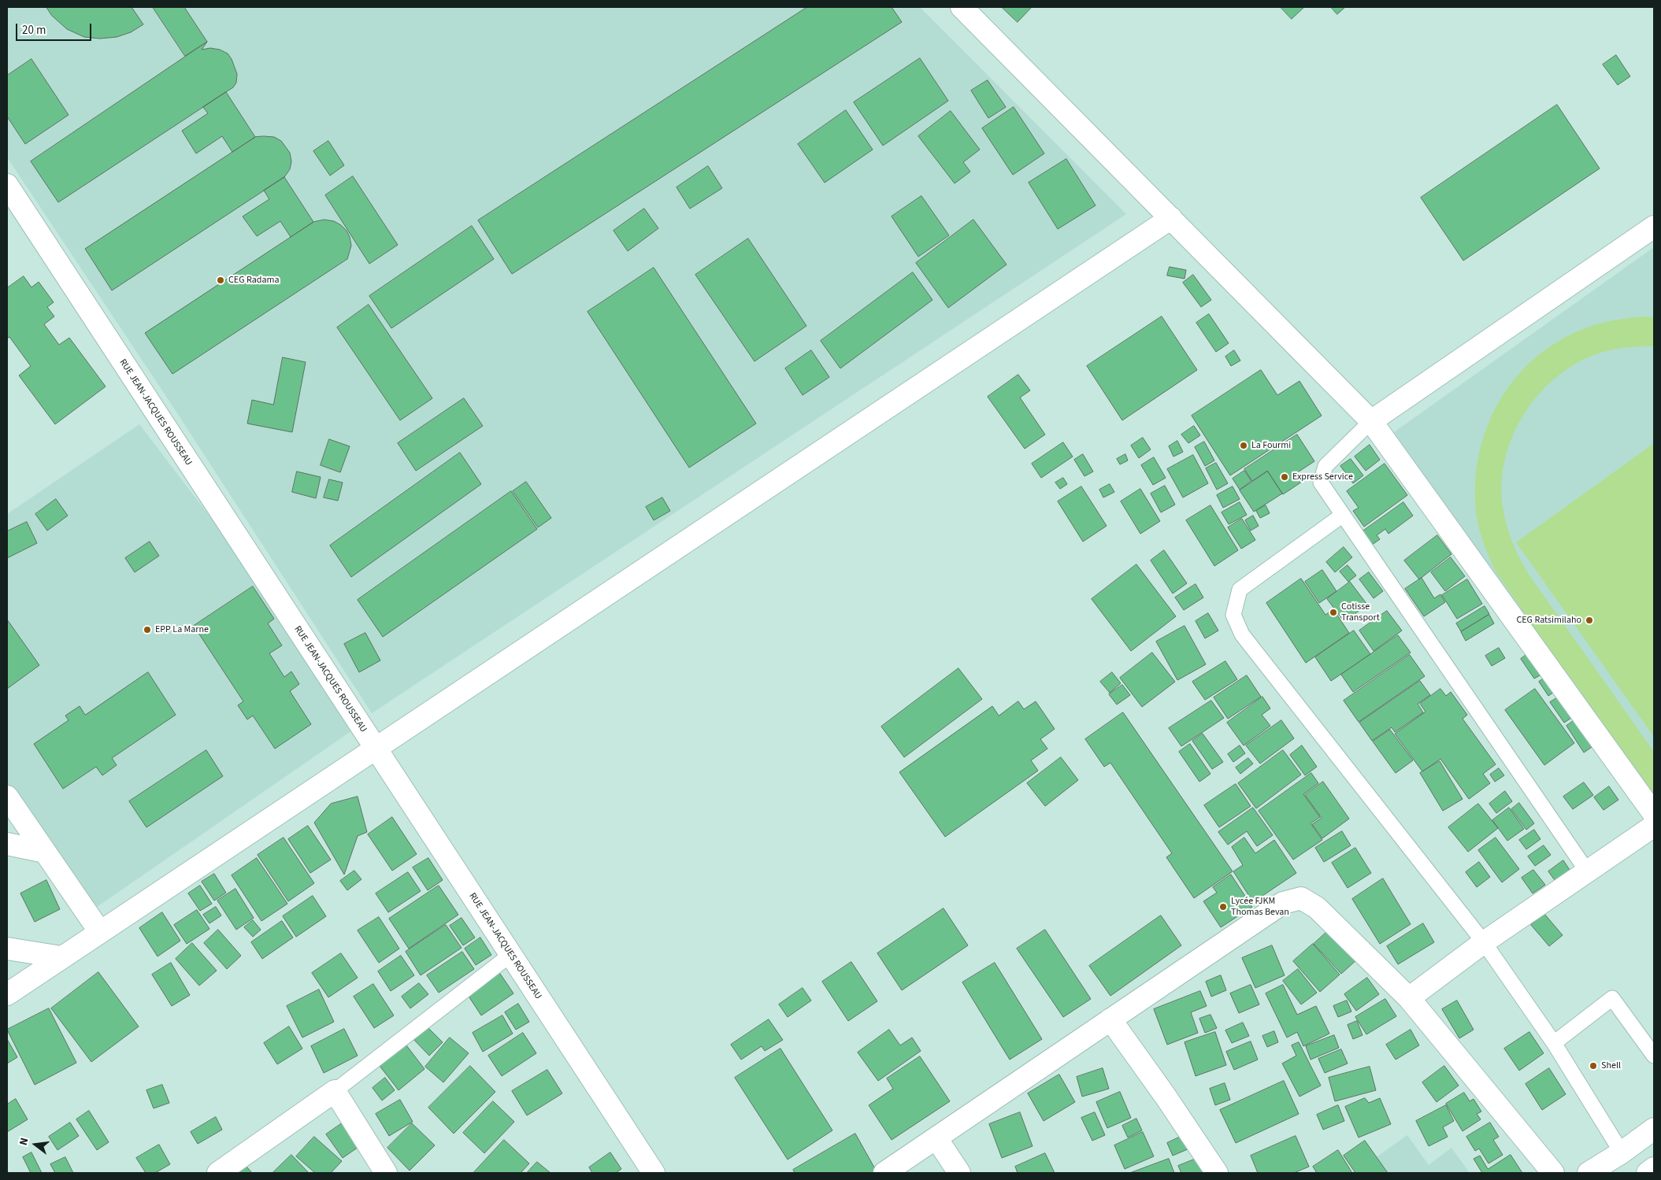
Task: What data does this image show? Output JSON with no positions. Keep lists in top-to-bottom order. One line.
{"streets":{"street":["RUE JEAN-JACQUES ROUSSEAU"]},"places":["CEG Radama","La Fourmi","Express Service","Cotisse Transport","CEG Ratsimilaho","EPP La Marne","Lycée FJKM Thomas Bevan","Shell"],"scale_bar":"20 m","north":"left"}
